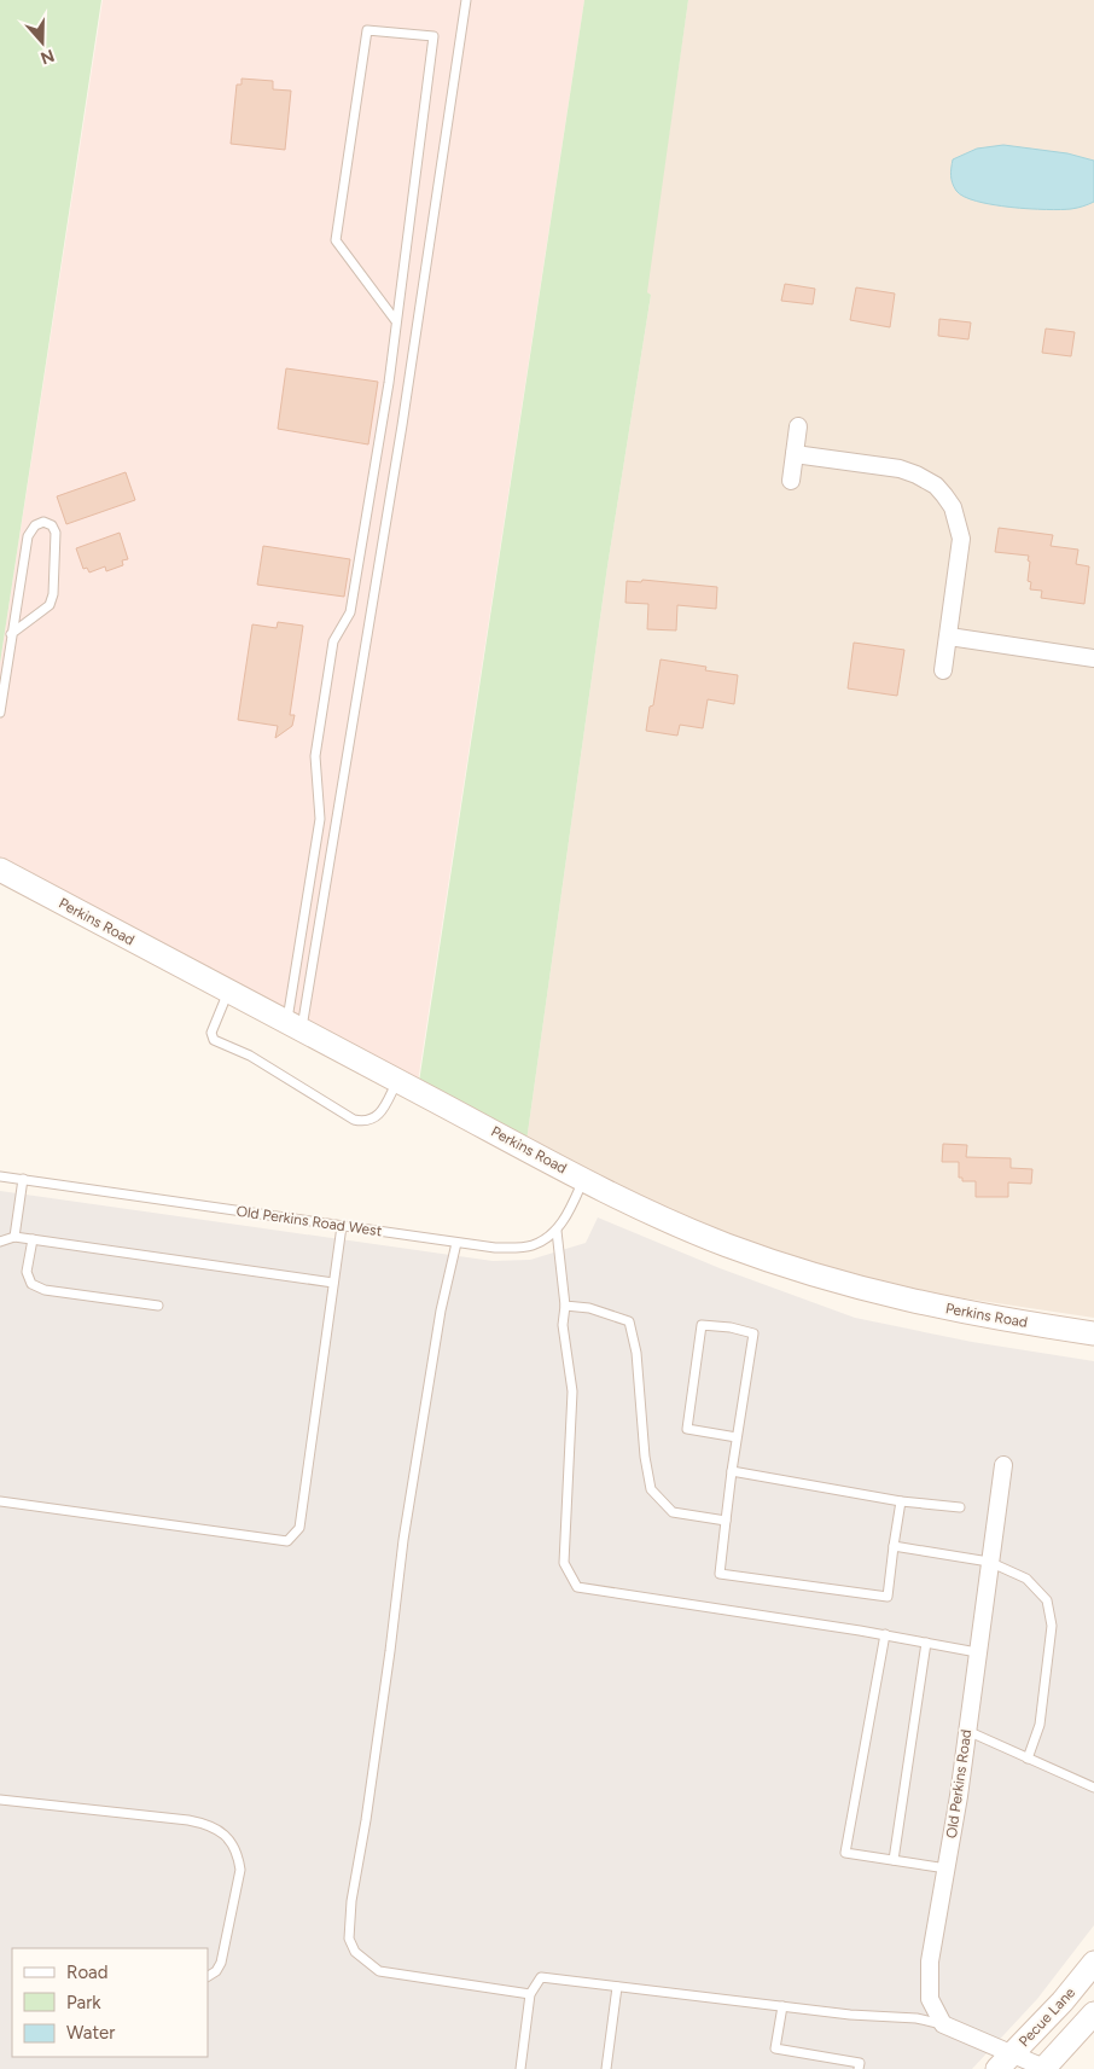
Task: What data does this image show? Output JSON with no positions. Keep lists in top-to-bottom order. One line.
{"streets":{"main road":["Perkins Road","Pecue Lane"],"street":["Old Perkins Road"],"lane":["Old Perkins Road West"]},"legend":["Road","Park","Water"],"north":"bottom"}
